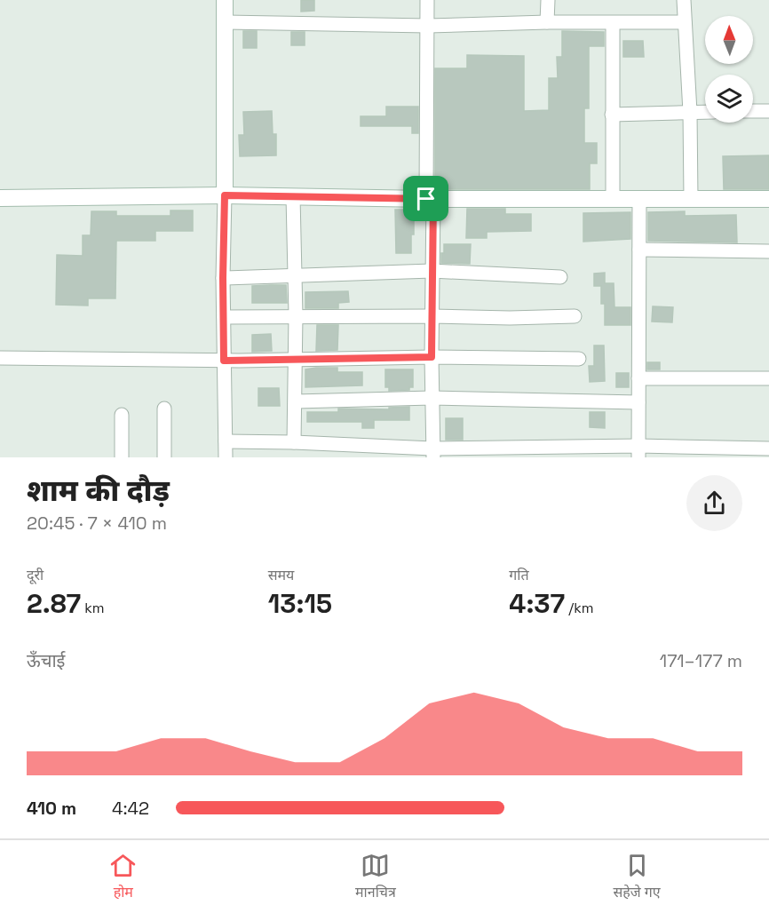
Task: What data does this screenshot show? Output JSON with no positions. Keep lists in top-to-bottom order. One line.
{"north":"top","page":{"heading":["शाम की दौड़","20:45 · 7 × 410 m"],"stats":[["दूरी","2.87 km"],["समय","13:15"],["गति","4:37 /km"]],"chart":["ऊँचाई","171–177 m"],"list":[{"name":"410 m","note":"4:42"}],"tabs":["होम","मानचित्र","सहेजे गए"]}}
